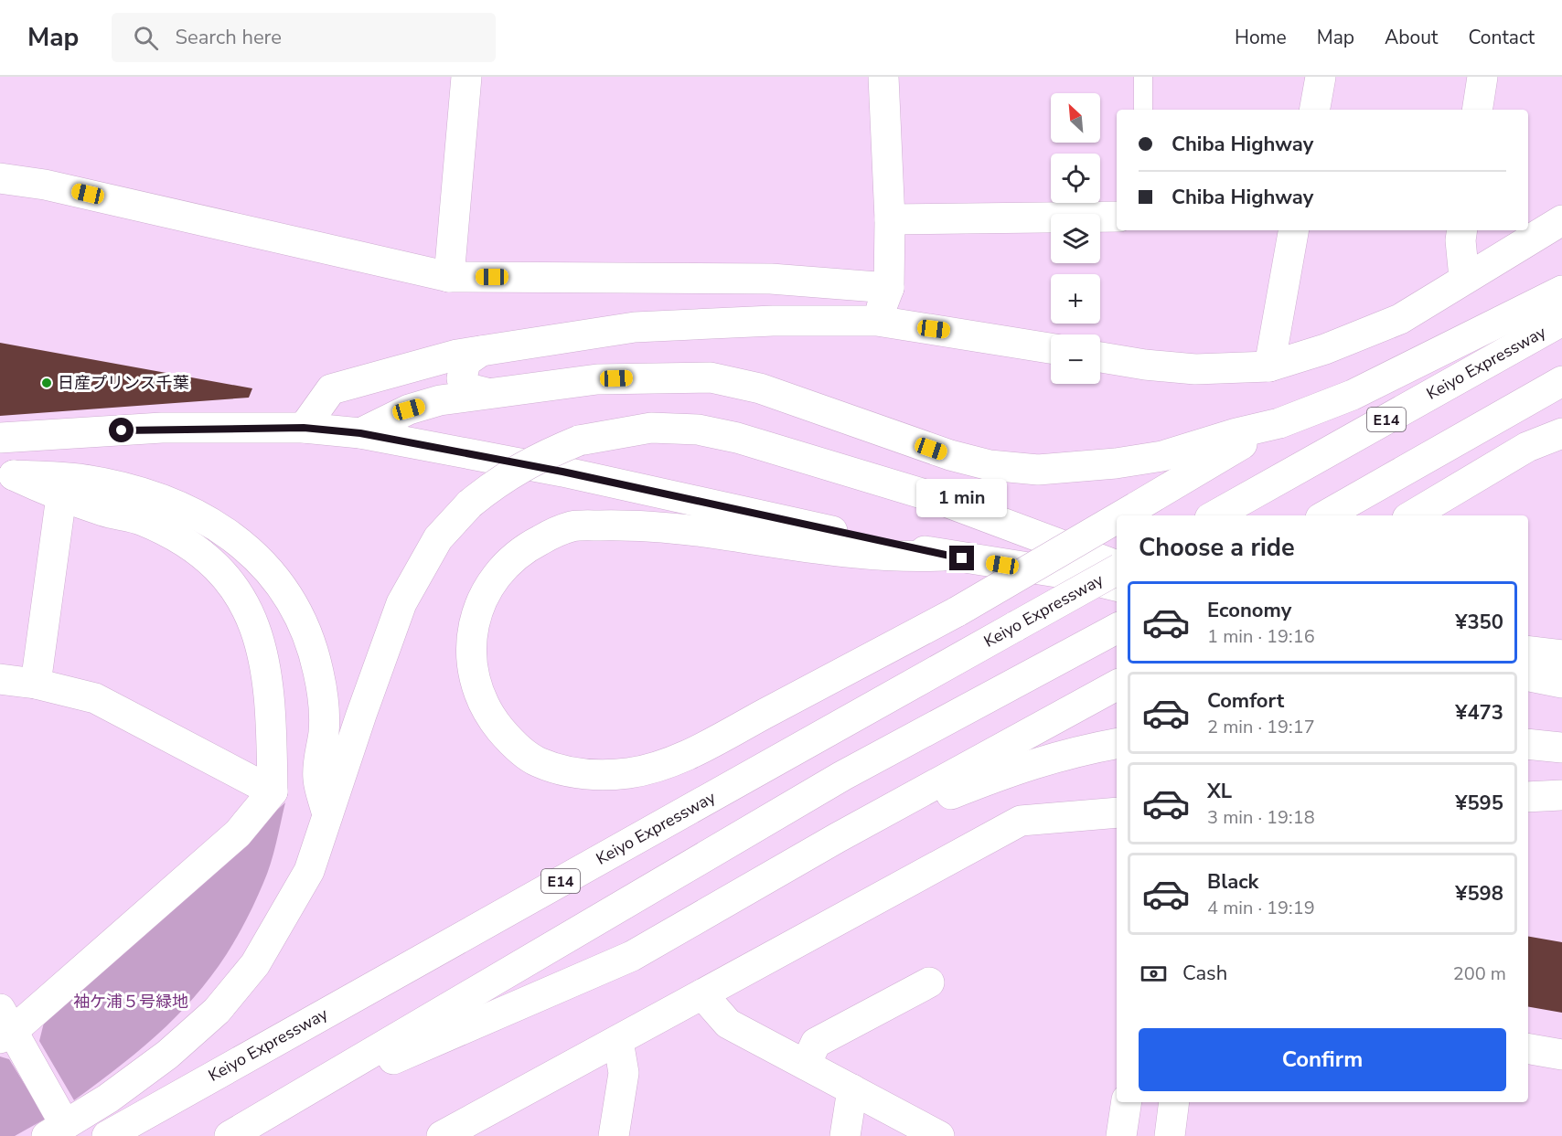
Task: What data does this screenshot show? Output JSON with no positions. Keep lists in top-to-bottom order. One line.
{"streets":{"main road":["Keiyo Expressway","E14"]},"parks":["袖ケ浦５号緑地"],"places":["日産プリンス千葉"],"north":"top left","page":{"header":"Map","search":"Search here","nav":["Home","Map","About","Contact"],"map_buttons":["+","−"],"banner":["Chiba Highway","Chiba Highway"],"bubble":"1 min","heading":"Choose a ride","list":[{"name":"Economy","note":"1 min · 19:16","value":"¥350"},{"name":"Comfort","note":"2 min · 19:17","value":"¥473"},{"name":"XL","note":"3 min · 19:18","value":"¥595"},{"name":"Black","note":"4 min · 19:19","value":"¥598"}],"pay":["Cash","200 m"],"buttons":"Confirm"}}
